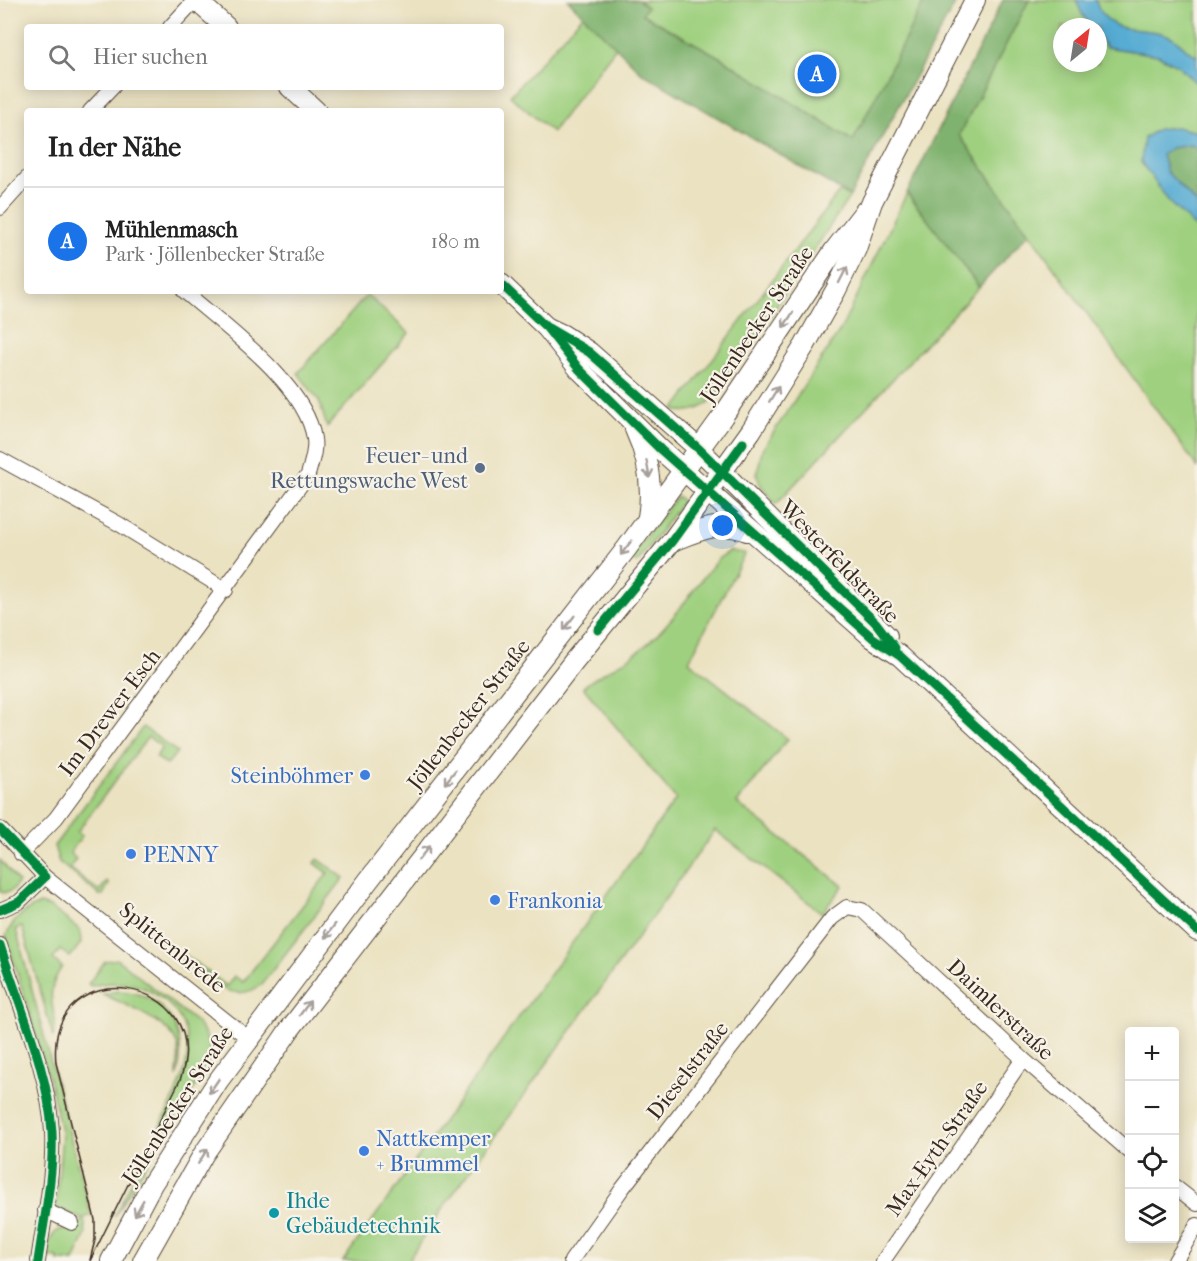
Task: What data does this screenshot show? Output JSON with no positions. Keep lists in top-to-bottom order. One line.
{"streets":{"main road":["Jöllenbecker Straße","Westerfeldstraße","Splittenbrede"],"street":["Im Drewer Esch","Daimlerstraße","Dieselstraße","Max-Eyth-Straße"]},"crossings":[["Jöllenbecker Straße","Westerfeldstraße"],["Jöllenbecker Straße","Splittenbrede"],["Im Drewer Esch","Splittenbrede"],["Daimlerstraße","Dieselstraße"],["Daimlerstraße","Max-Eyth-Straße"]],"places":["Feuer- und Rettungswache West","Steinböhmer","PENNY","Frankonia","Nattkemper + Brummel","Ihde Gebäudetechnik"],"north":"top right","page":{"search":"Hier suchen","pins":"A","heading":"In der Nähe","list":[{"mark":"A","name":"Mühlenmasch","note":"Park · Jöllenbecker Straße","value":"180 m"}],"map_buttons":["+","−"]}}
